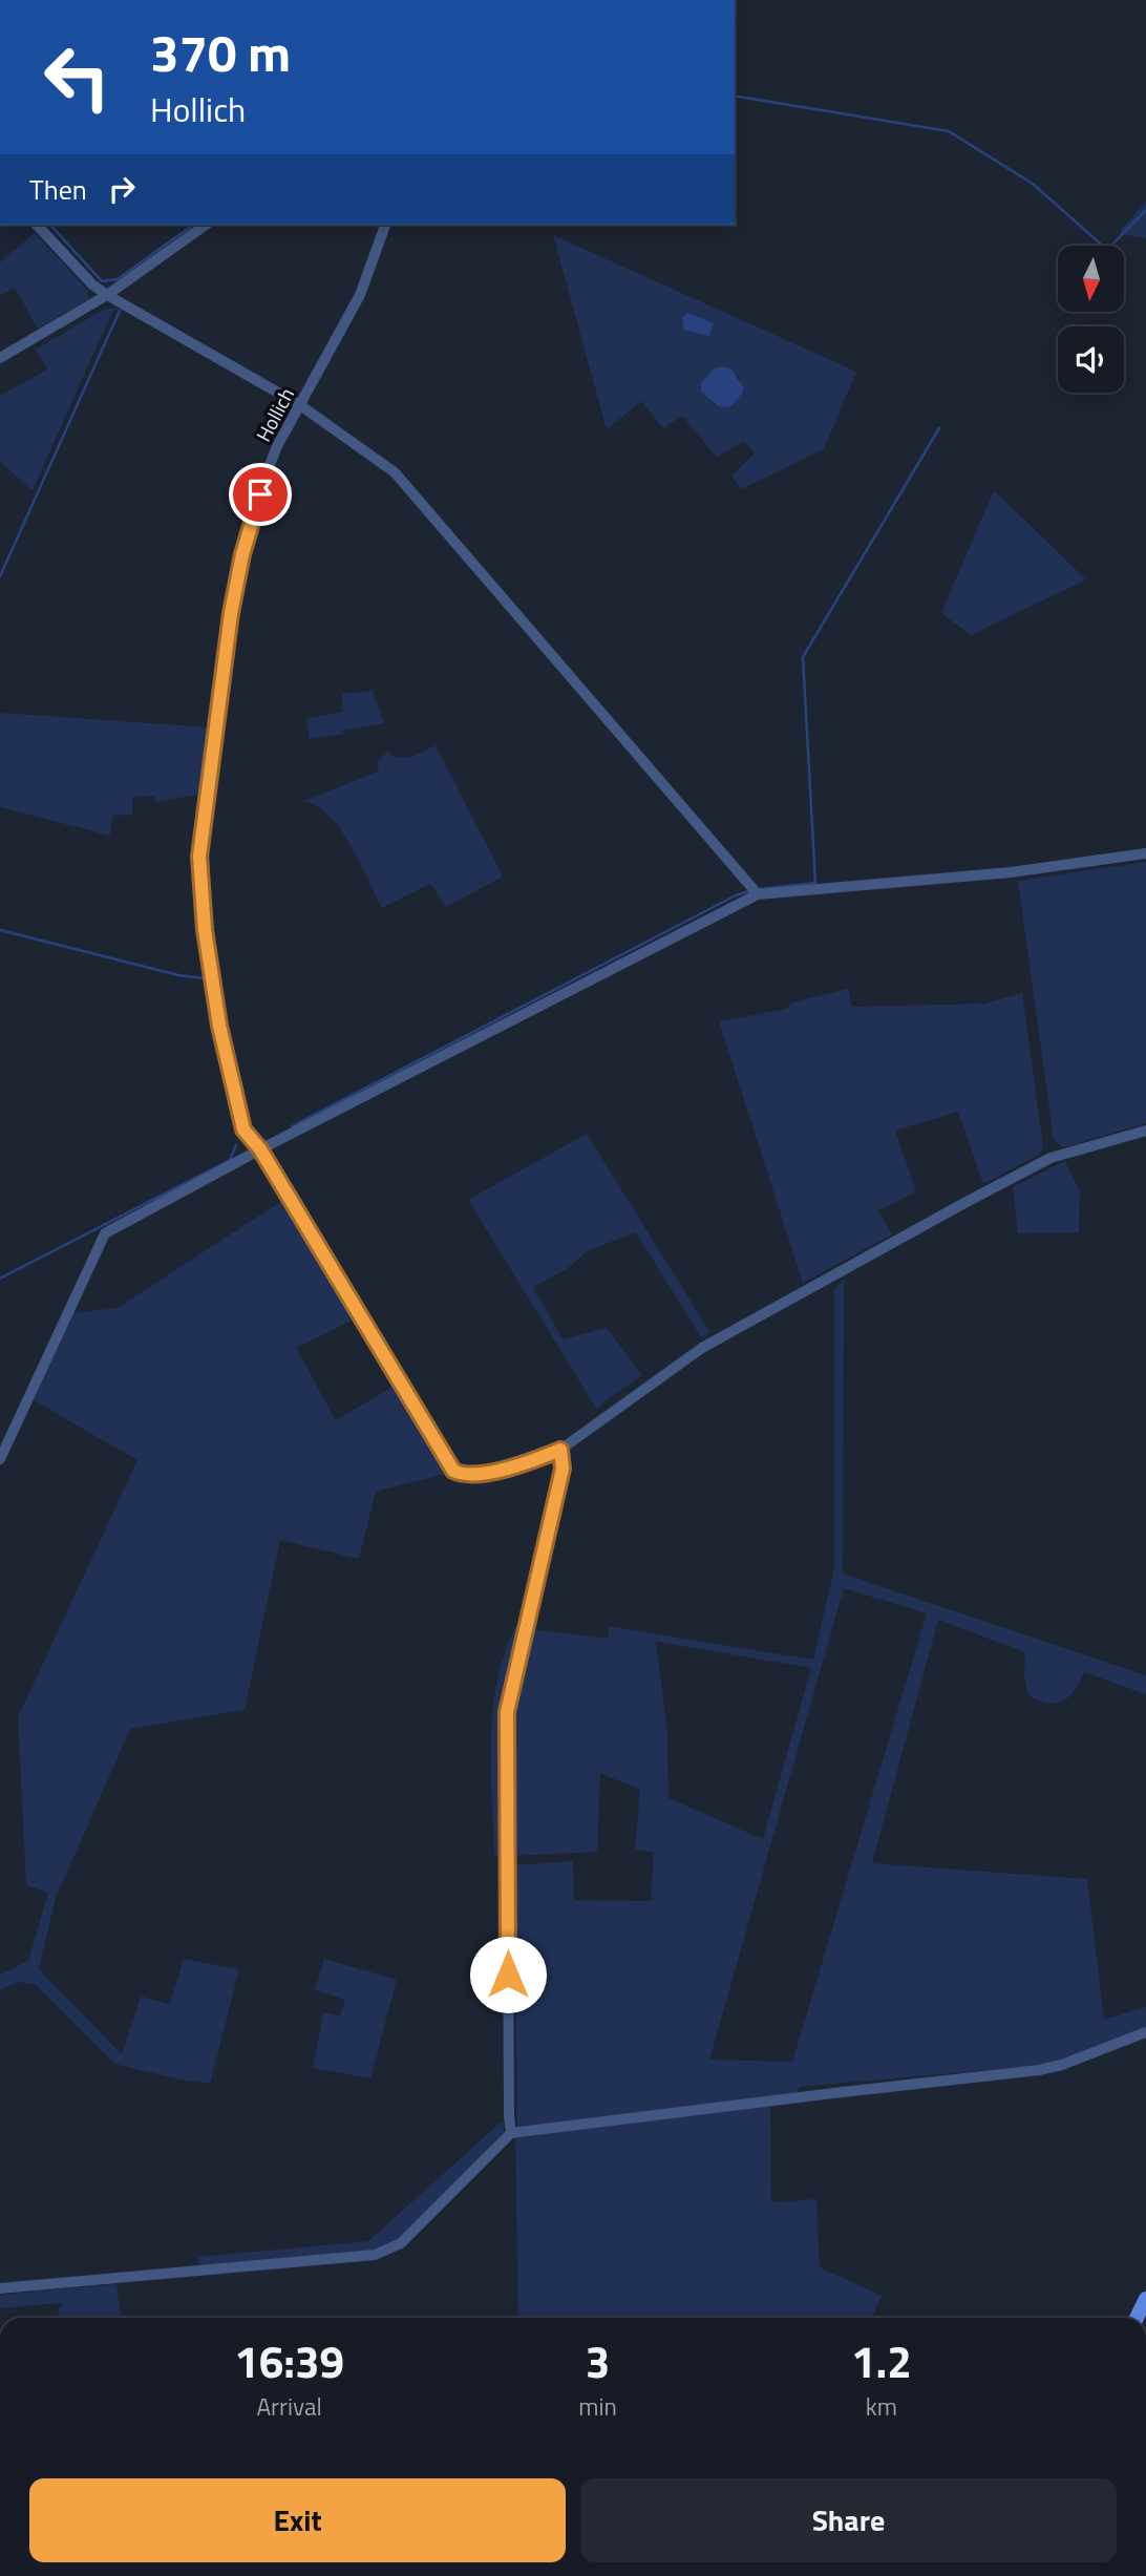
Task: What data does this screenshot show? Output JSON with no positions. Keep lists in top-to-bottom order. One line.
{"streets":{"street":["Hollich"]},"north":"bottom","page":{"turn":["370 m","Hollich"],"then":"Then","eta":["16:39","Arrival","3","min","1.2","km"],"buttons":["Exit","Share"]}}
